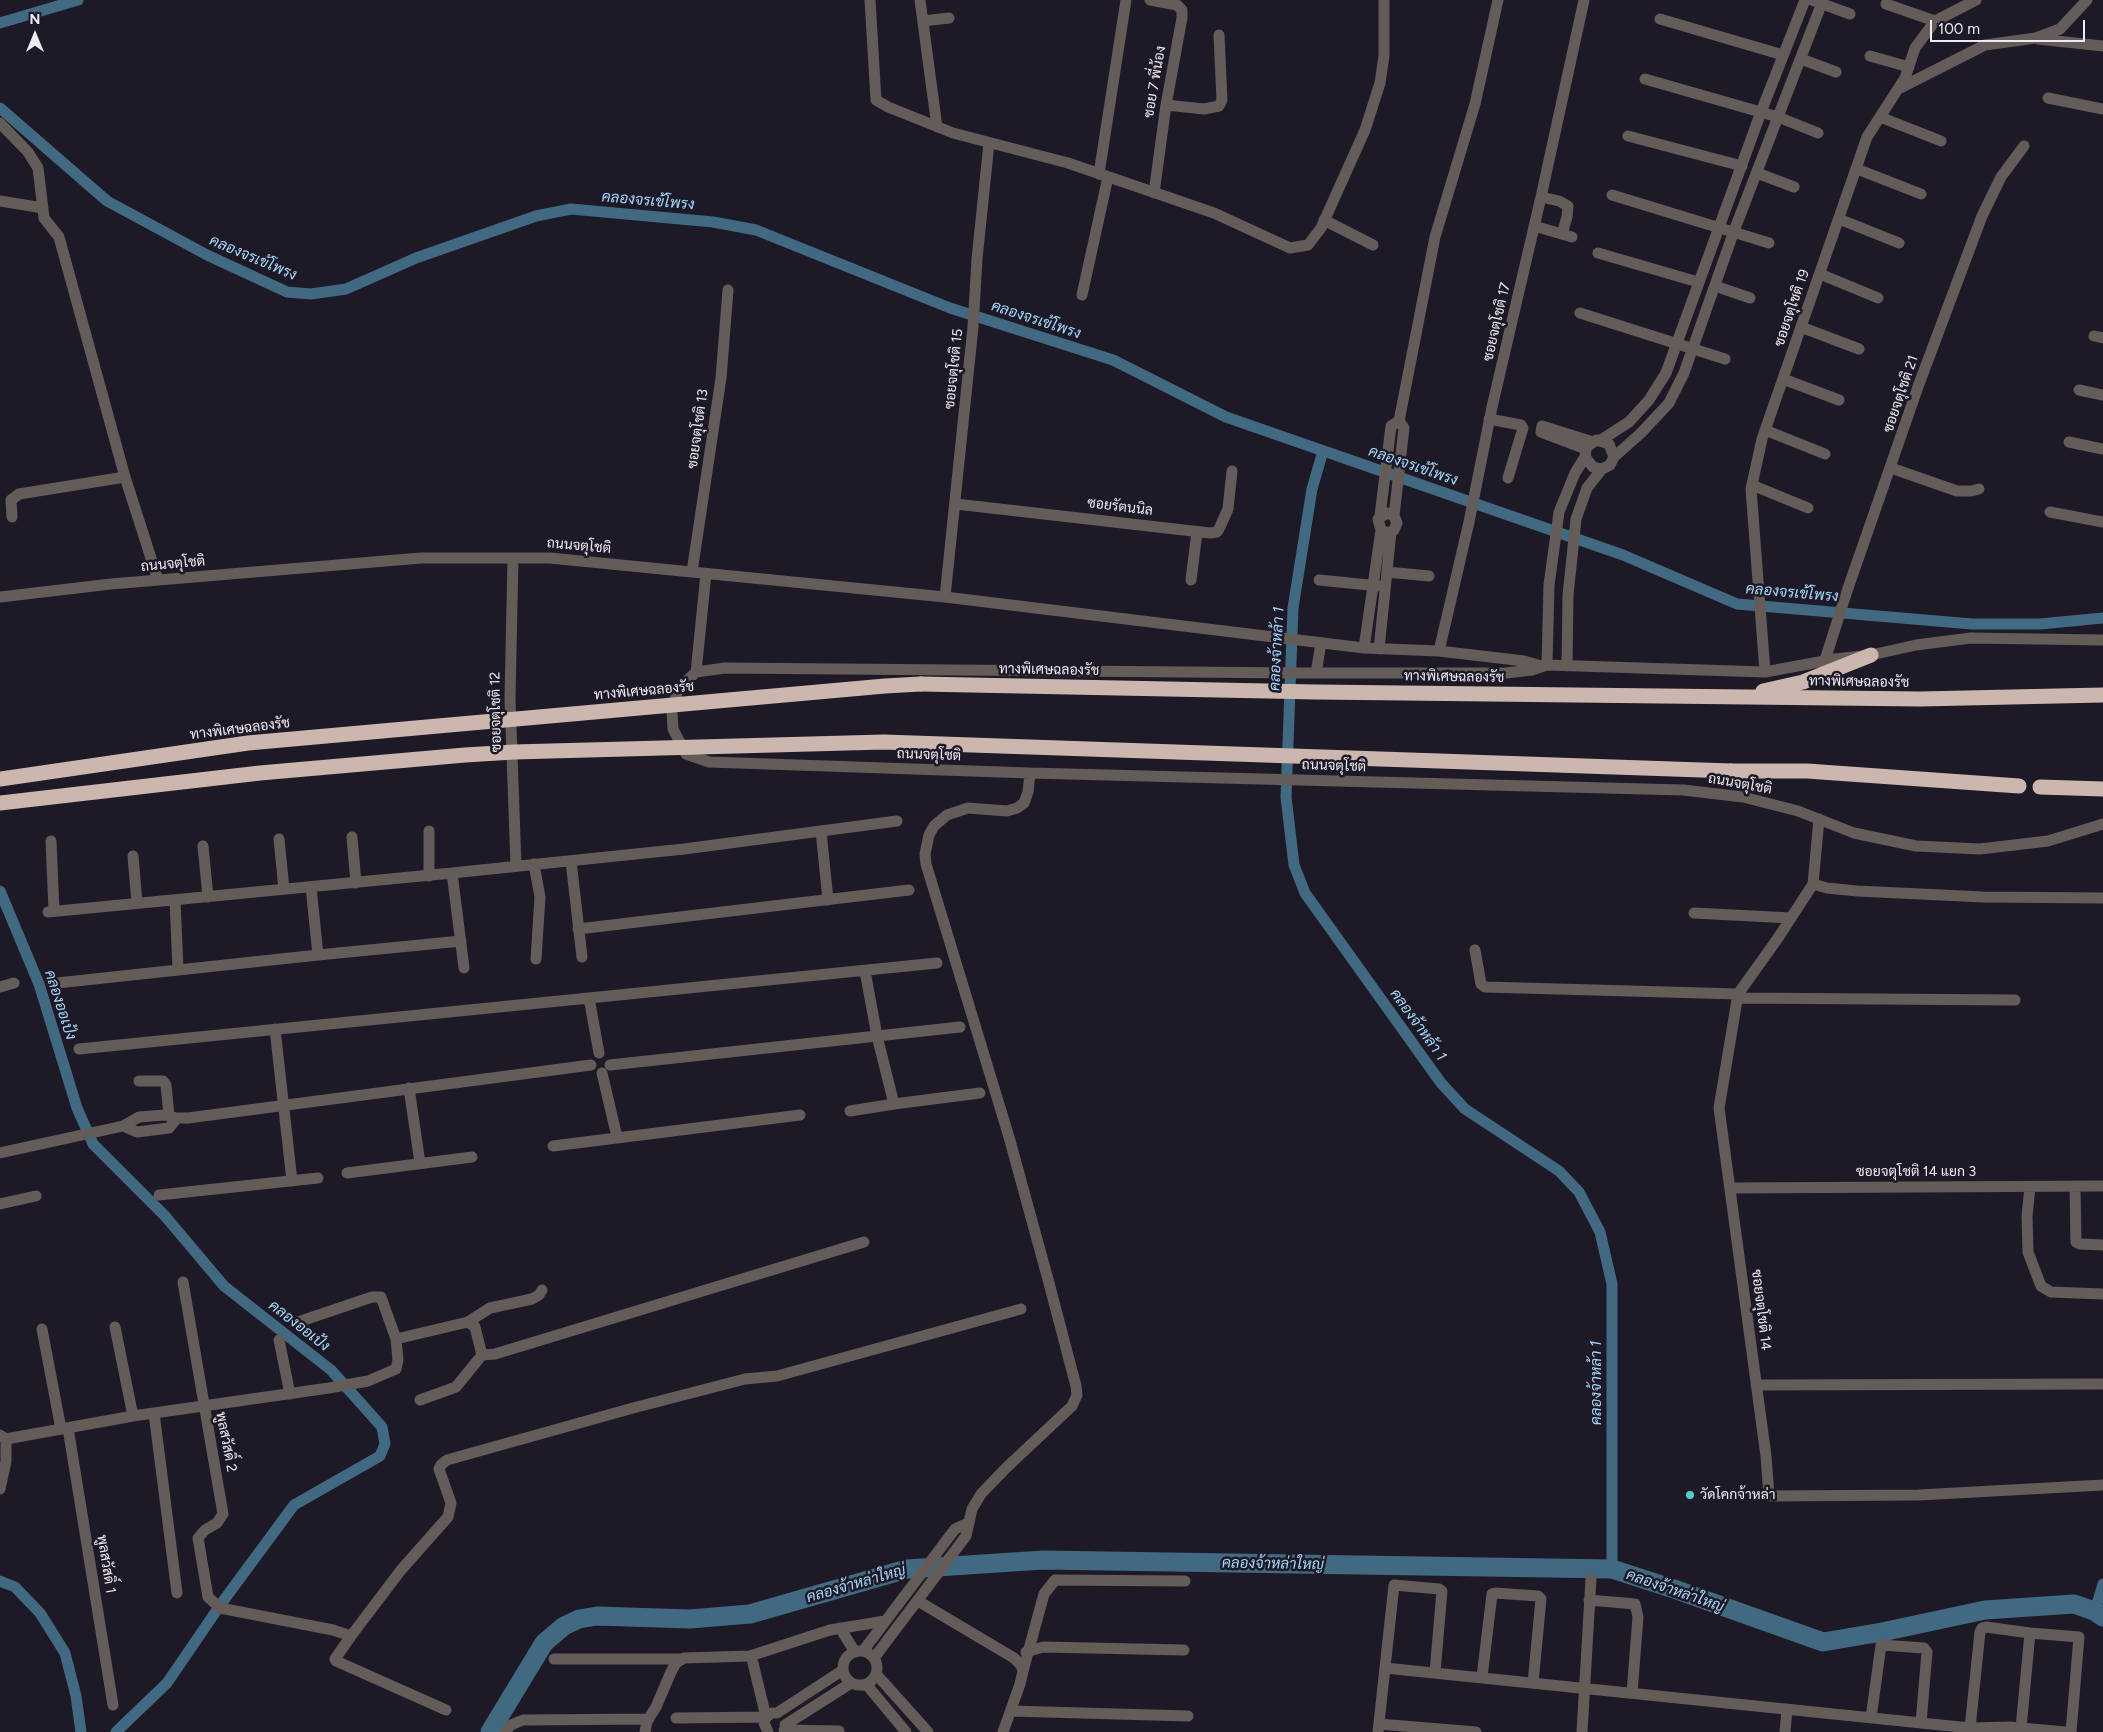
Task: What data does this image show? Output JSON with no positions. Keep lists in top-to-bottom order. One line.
{"streets":{"highway":["ทางพิเศษฉลองรัช"],"street":["ซอย 7 พี่น้อง","ซอยจตุโชติ 19","ซอยจตุโชติ 17","ซอยจตุโชติ 15","ซอยจตุโชติ 21","ซอยจตุโชติ 13","ซอยรัตนนิล","ถนนจตุโชติ","ซอยจตุโชติ 12","ซอยจตุโชติ 14 แยก 3","ซอยจตุโชติ 14","พูลสวัสดิ์ 2","พูลสวัสดิ์ 1"]},"crossings":[["ซอยจตุโชติ 19","ถนนจตุโชติ"],["ซอยจตุโชติ 17","ถนนจตุโชติ"],["ซอยจตุโชติ 15","ซอยรัตนนิล"],["ซอยจตุโชติ 15","ถนนจตุโชติ"],["ซอยจตุโชติ 21","ถนนจตุโชติ"],["ซอยจตุโชติ 13","ถนนจตุโชติ"],["ถนนจตุโชติ","ซอยจตุโชติ 12"],["ถนนจตุโชติ","ซอยจตุโชติ 14"],["ซอยจตุโชติ 14 แยก 3","ซอยจตุโชติ 14"]],"water":["คลองจรเข้โพรง","คลองจ้าหล้า 1","คลองออเป้ง","คลองจ้าหล่าใหญ่"],"places":["วัดโคกจ้าหล่า"],"scale_bar":"100 m","north":"top"}
